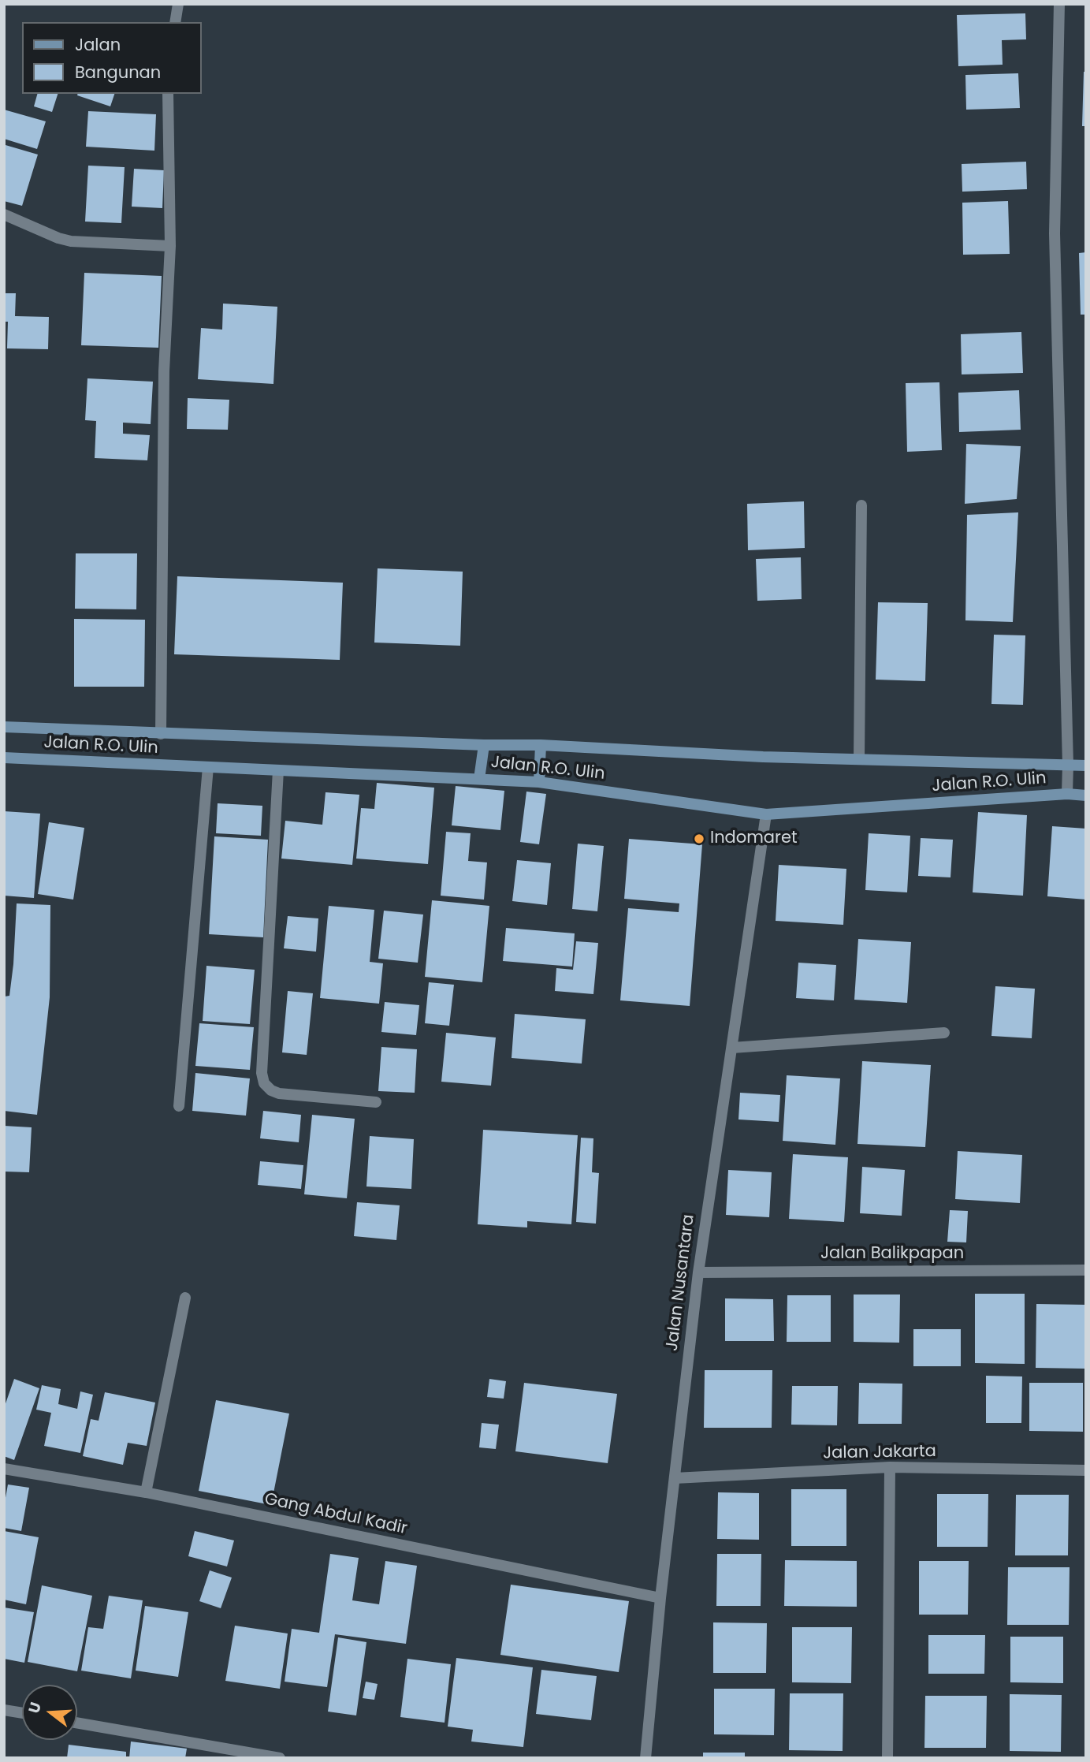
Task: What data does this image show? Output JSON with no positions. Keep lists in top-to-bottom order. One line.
{"streets":{"main road":["Jalan R.O. Ulin"],"street":["Jalan Balikpapan","Jalan Nusantara","Jalan Jakarta","Gang Abdul Kadir"]},"crossings":[["Jalan R.O. Ulin","Jalan Nusantara"],["Jalan Balikpapan","Jalan Nusantara"],["Jalan Nusantara","Jalan Jakarta"],["Jalan Nusantara","Gang Abdul Kadir"]],"places":["Indomaret"],"legend":["Jalan","Bangunan"],"north":"left"}
